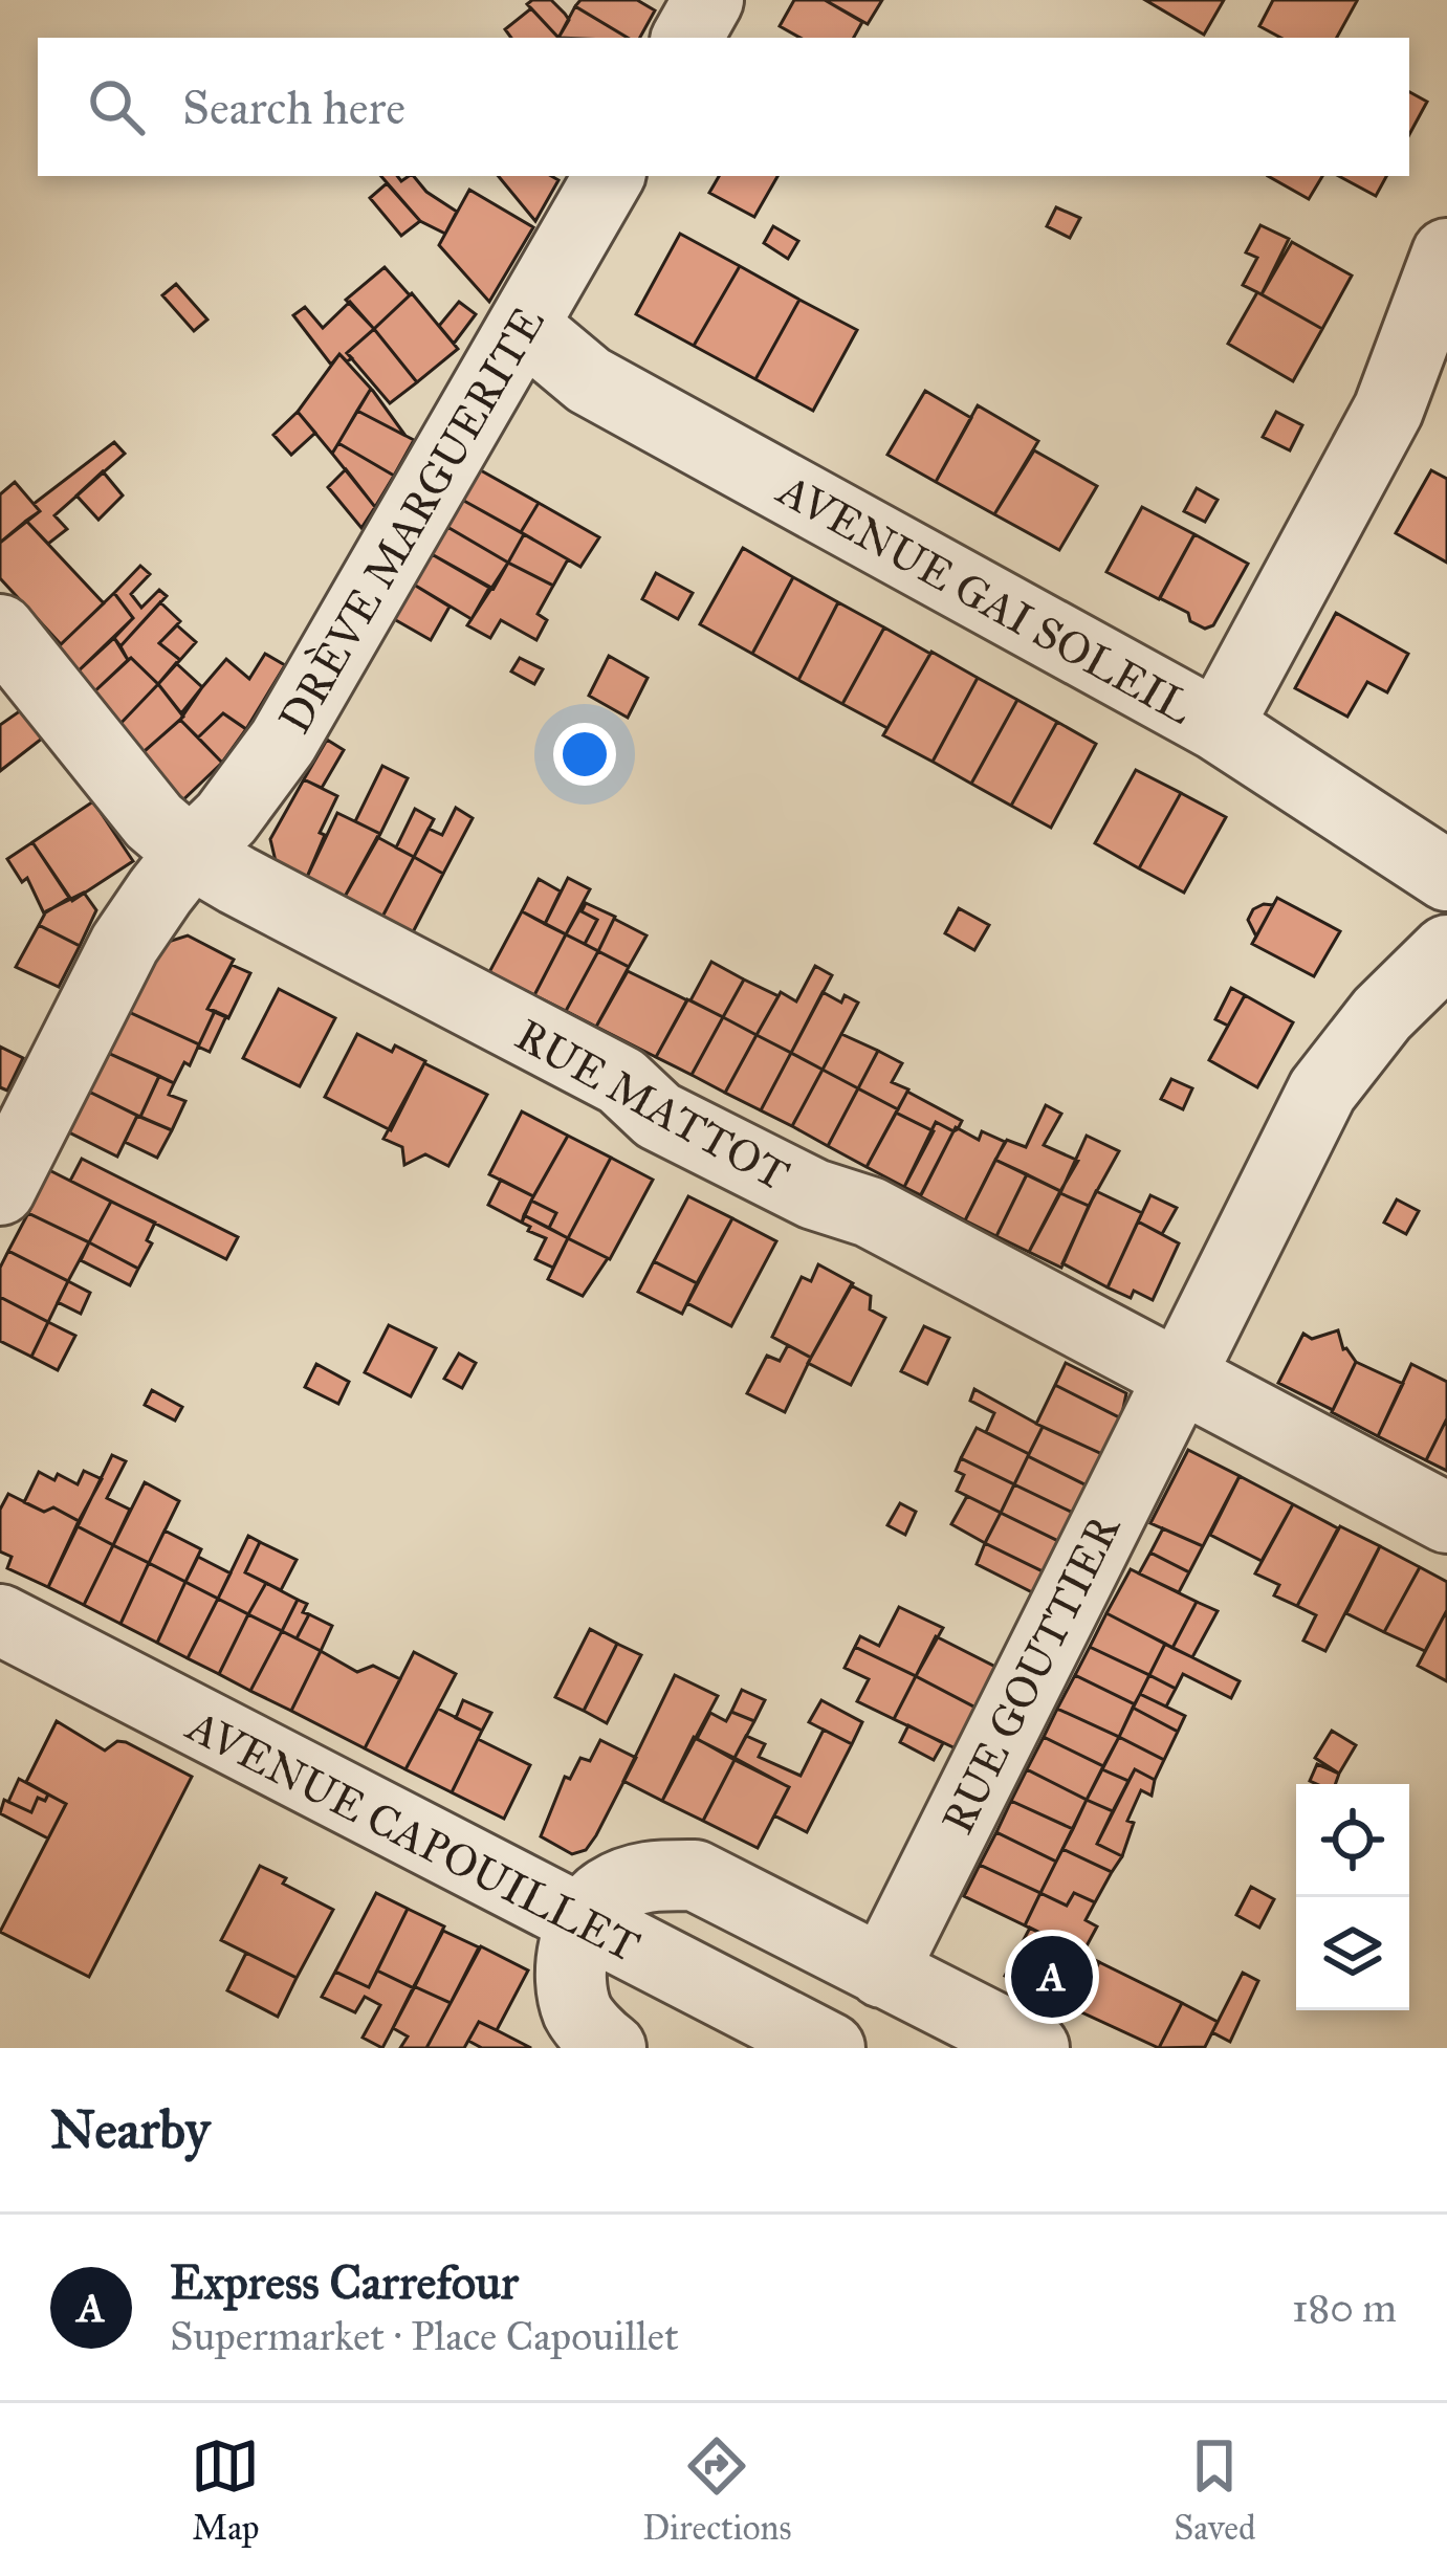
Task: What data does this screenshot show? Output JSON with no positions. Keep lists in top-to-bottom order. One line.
{"streets":{"street":["DRÈVE MARGUERITE","AVENUE GAI SOLEIL","RUE MATTOT","RUE GOUTTIER","AVENUE CAPOUILLET"]},"crossings":[["DRÈVE MARGUERITE","AVENUE GAI SOLEIL"],["DRÈVE MARGUERITE","RUE MATTOT"],["RUE MATTOT","RUE GOUTTIER"]],"page":{"search":"Search here","pins":"A","heading":"Nearby","list":[{"mark":"A","name":"Express Carrefour","note":"Supermarket · Place Capouillet","value":"180 m"}],"nav":["Map","Directions","Saved"]}}
